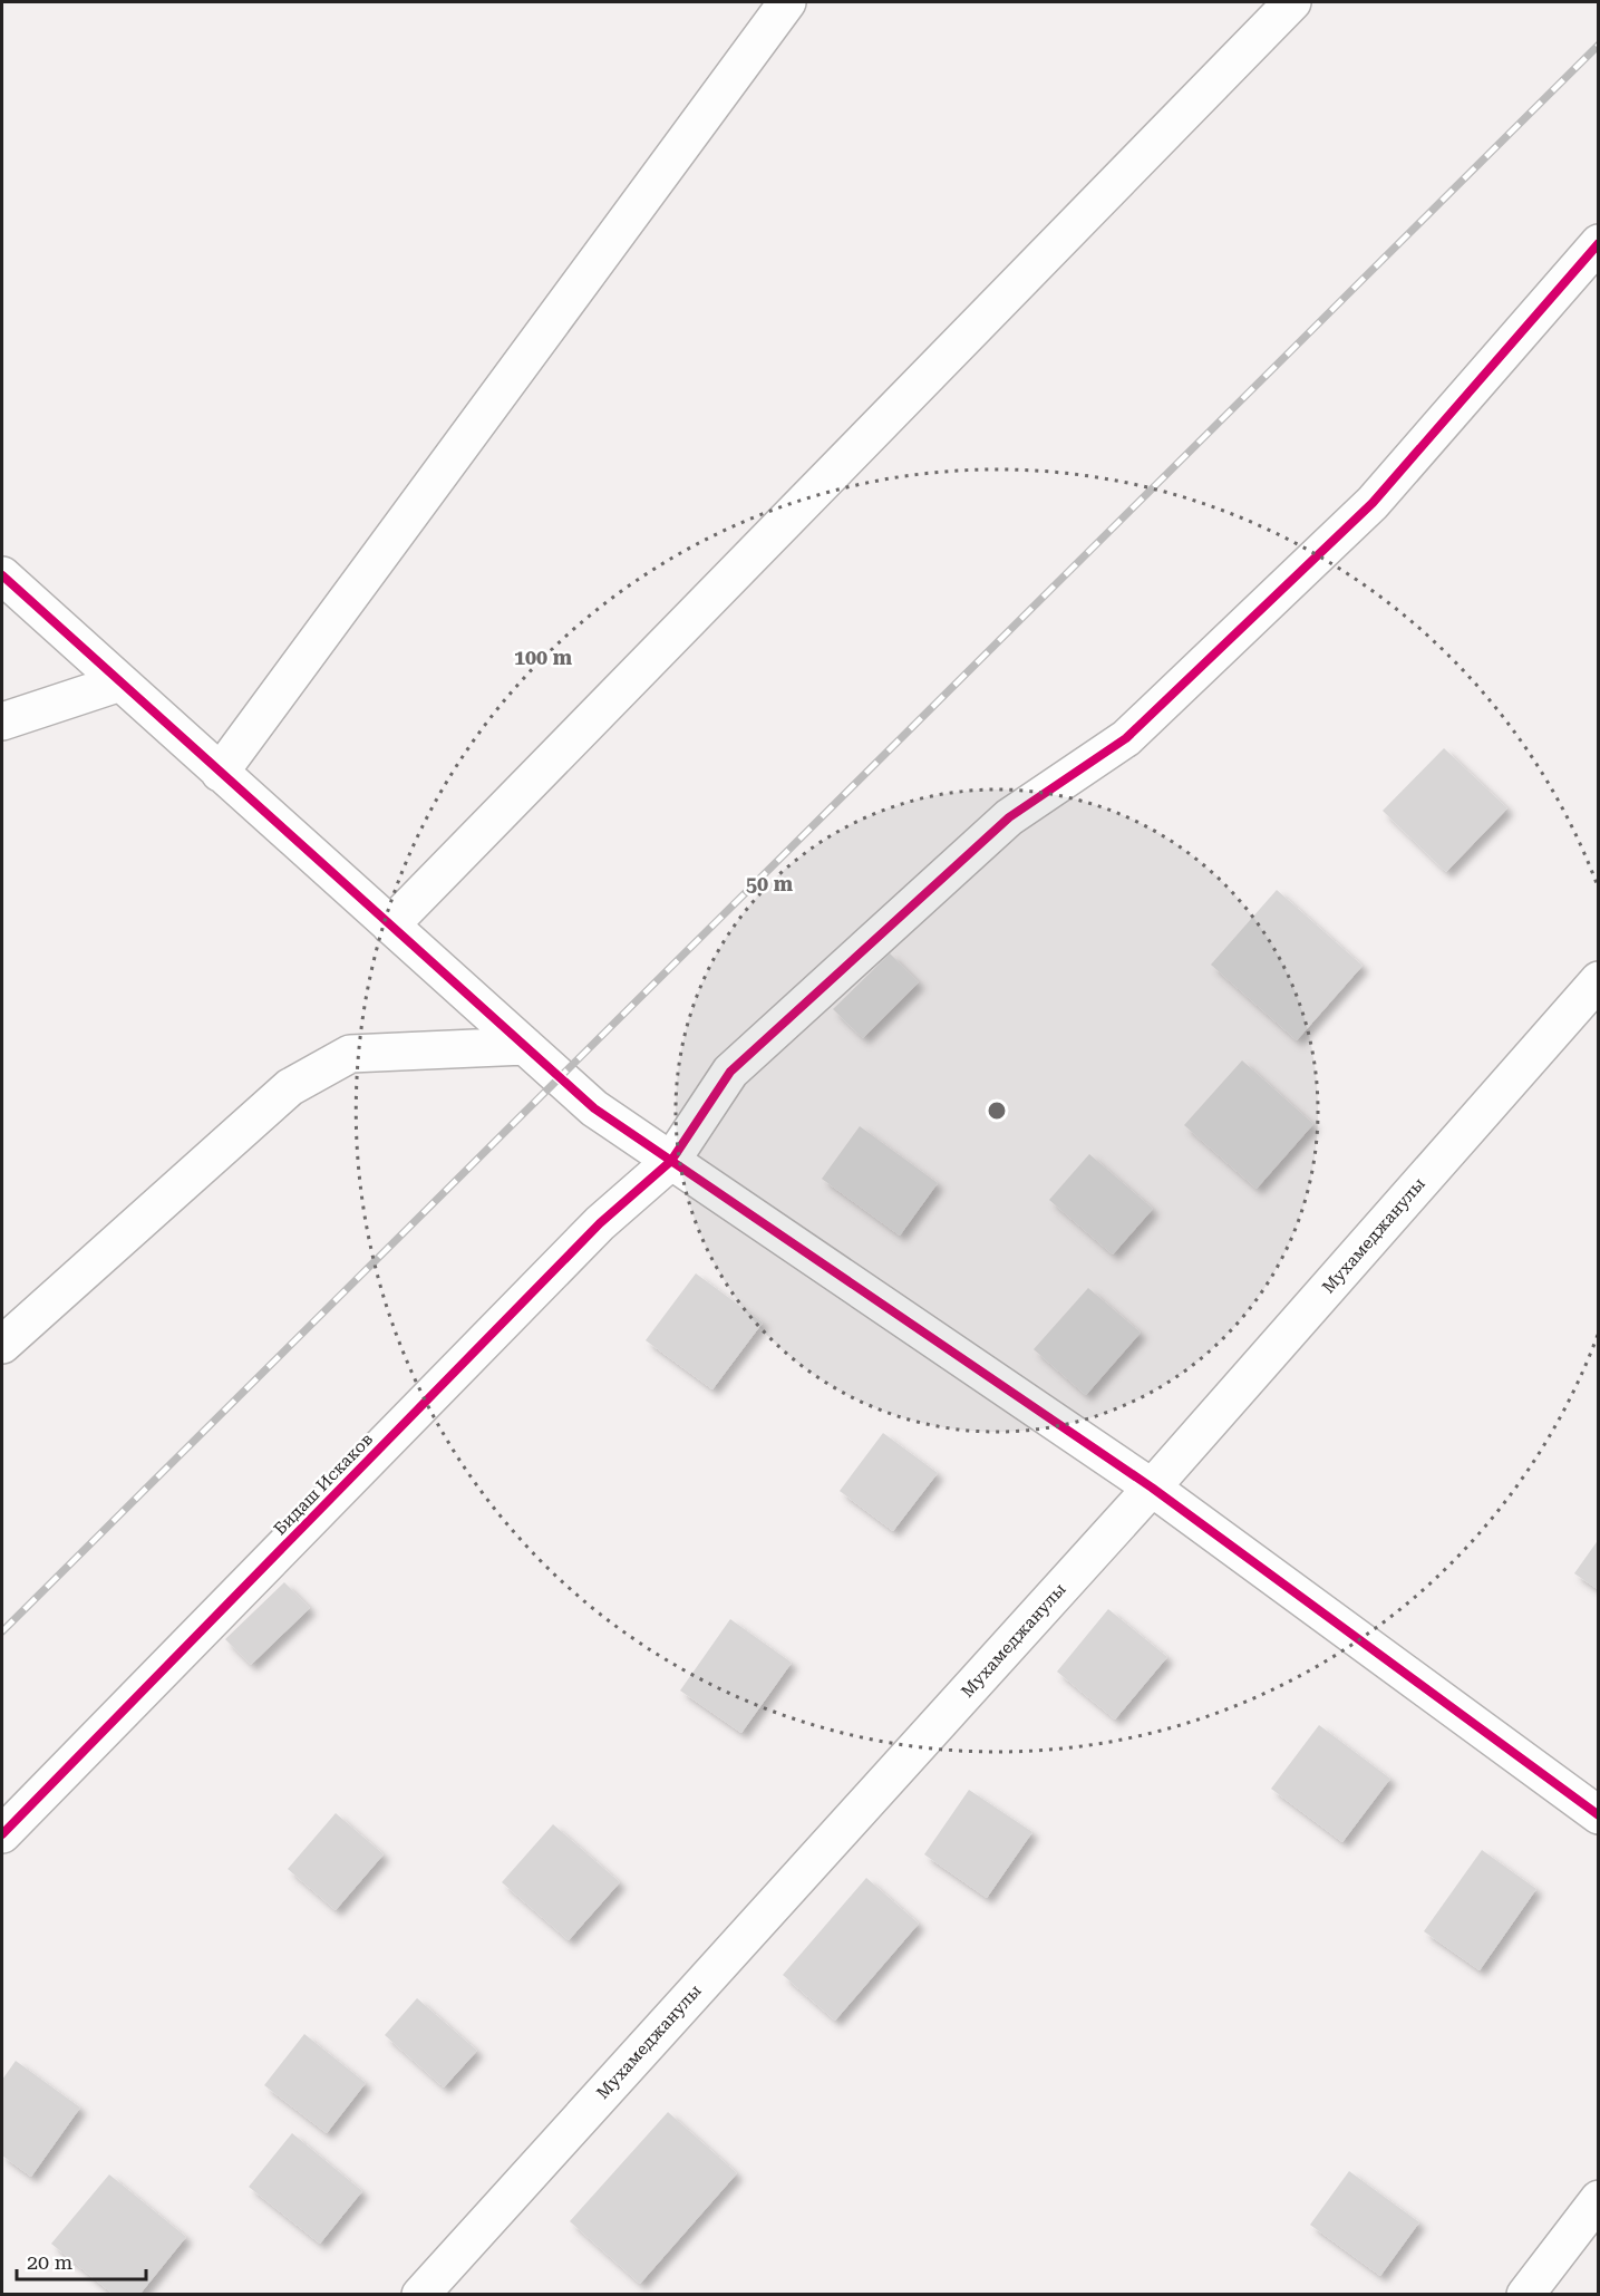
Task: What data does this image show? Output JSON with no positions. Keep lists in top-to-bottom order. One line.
{"streets":{"street":["Мухамеджанулы","Бидаш Искаков"]},"scale_bar":"20 m","rings":["100 m","50 m"]}
